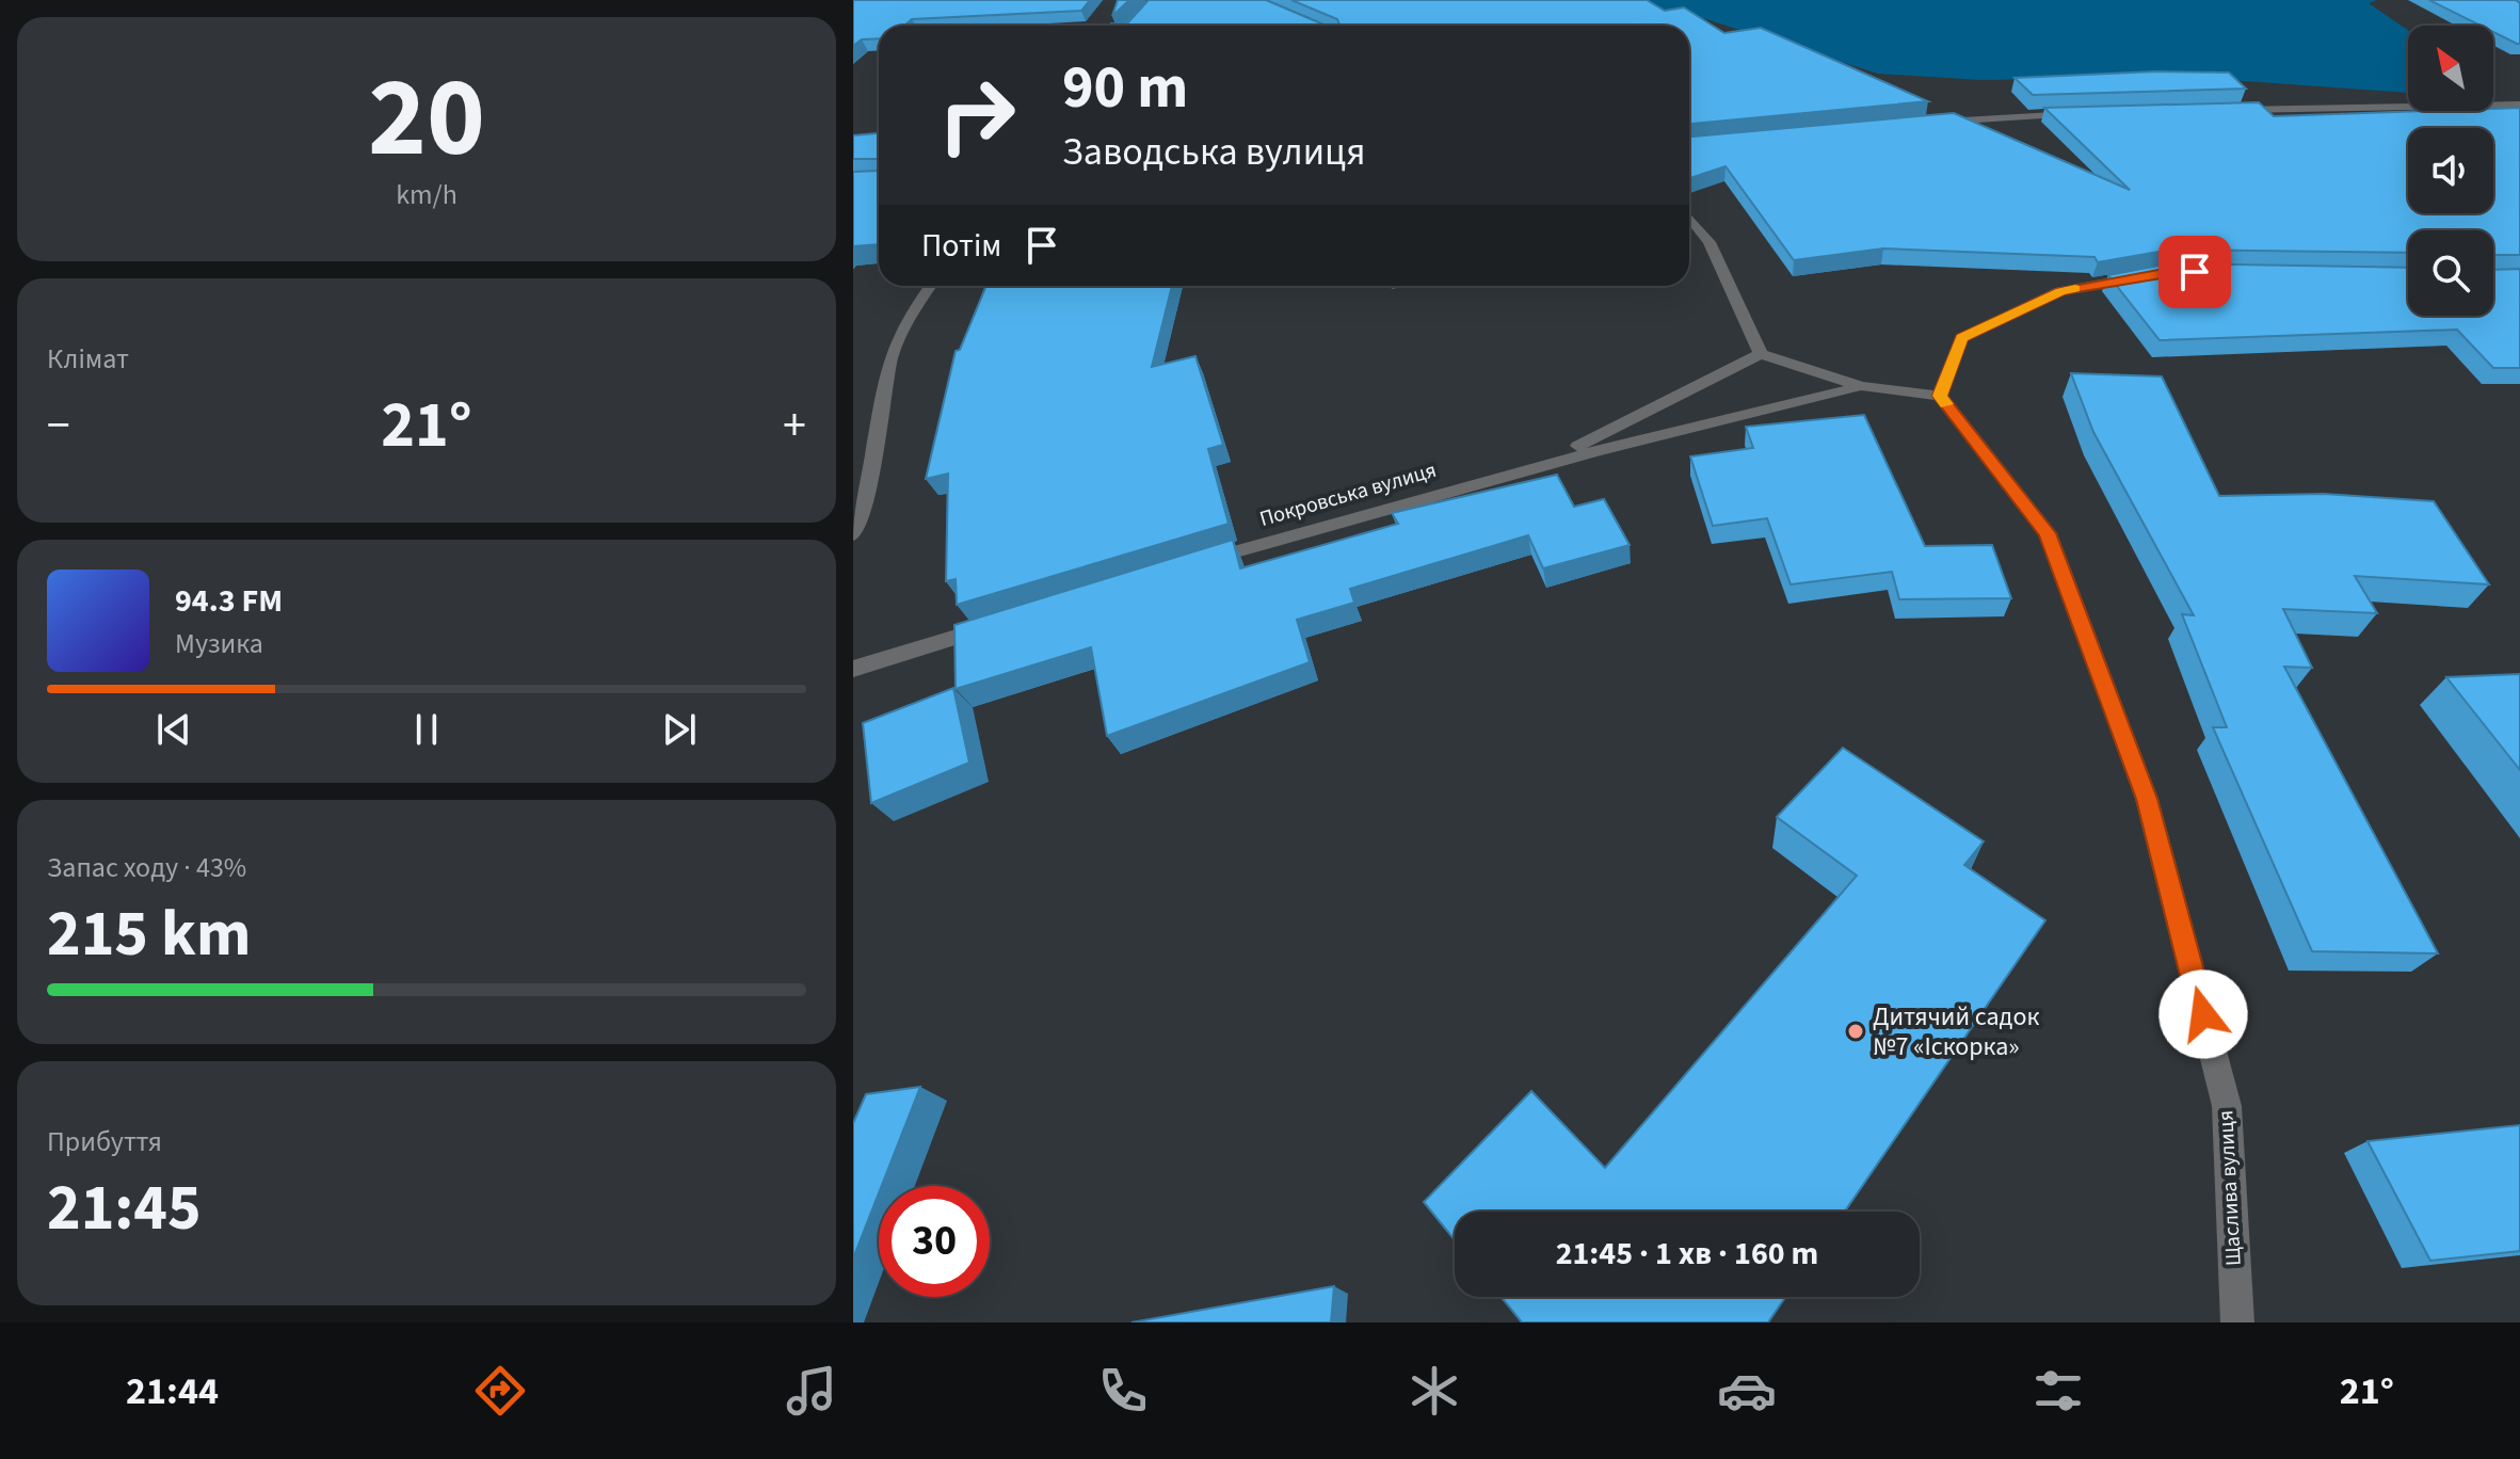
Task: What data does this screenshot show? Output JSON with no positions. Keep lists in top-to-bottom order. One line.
{"streets":{"street":["Покровська вулиця","Щаслива вулиця"]},"places":["Дитячий садок №7 «Іскорка»"],"north":"top left","page":{"tile":[["20","km/h"],"Клімат",["Запас ходу · 43%","215 km"],["Прибуття","21:45"]],"turn":["90 m","Заводська вулиця"],"then":"Потім","heat":["−","21°","+"],"song":["94.3 FM","Музика"],"limit":"30","trip":"21:45 · 1 хв · 160 m","tabs":["21:44","21°"]}}
